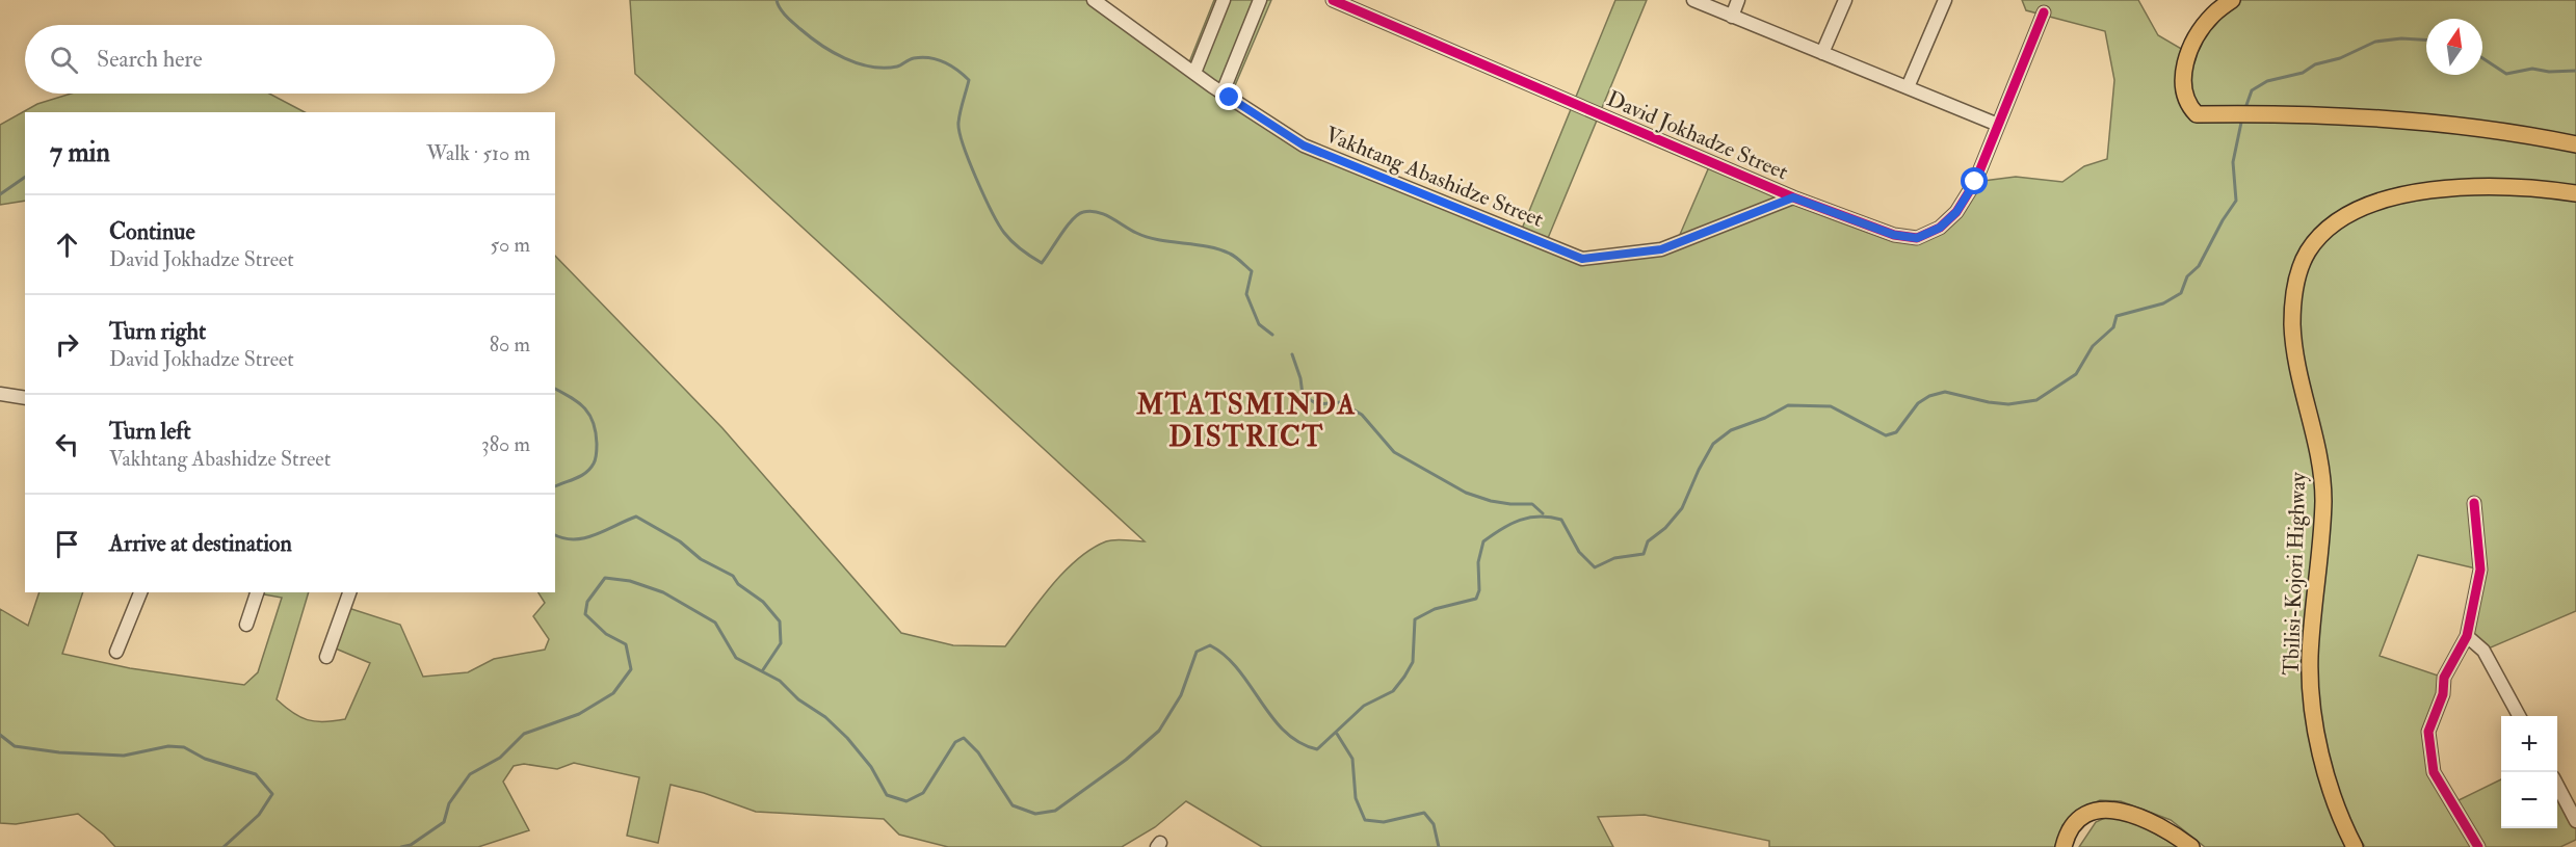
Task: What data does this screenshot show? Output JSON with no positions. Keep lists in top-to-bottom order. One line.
{"streets":{"main road":["Tbilisi-Kojori Highway"],"street":["David Jokhadze Street","Vakhtang Abashidze Street"]},"crossings":[["David Jokhadze Street","Vakhtang Abashidze Street"]],"districts":["MTATSMINDA DISTRICT"],"north":"top","page":{"search":"Search here","heading":["7 min","Walk · 510 m"],"list":[["Continue","David Jokhadze Street","50 m"],["Turn right","David Jokhadze Street","80 m"],["Turn left","Vakhtang Abashidze Street","380 m"],"Arrive at destination"],"map_buttons":["+","−"]}}
